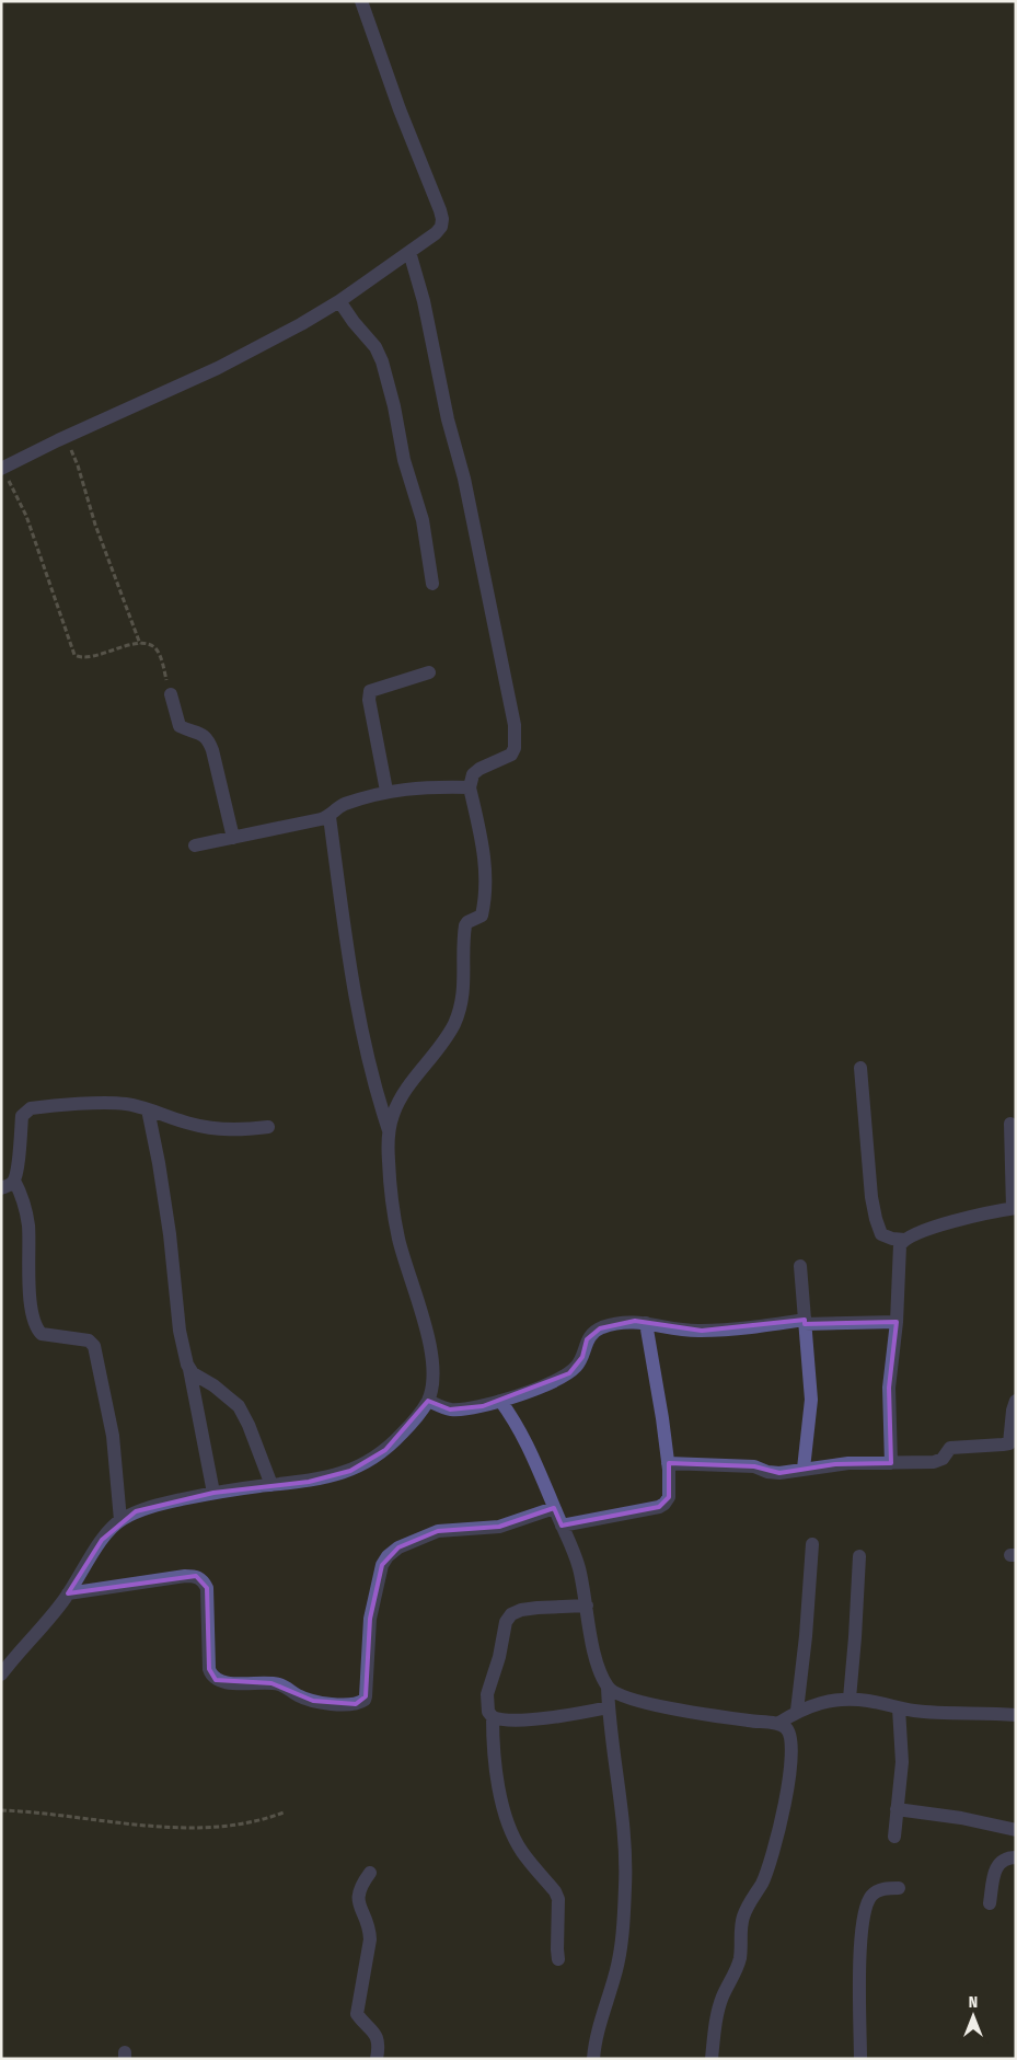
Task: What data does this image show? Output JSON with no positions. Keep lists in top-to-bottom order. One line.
{"north":"top"}
